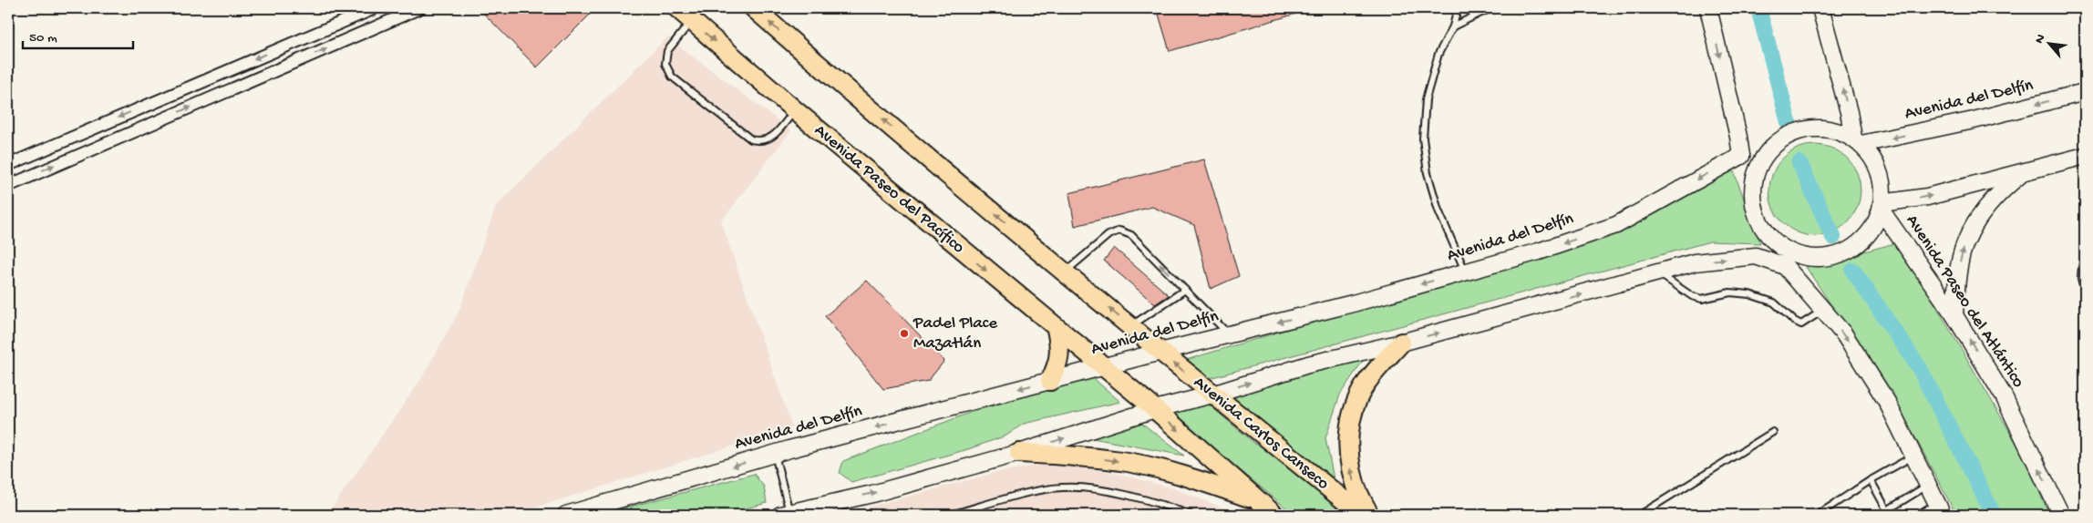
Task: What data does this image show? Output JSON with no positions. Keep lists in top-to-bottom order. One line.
{"streets":{"main road":["Avenida Paseo del Pacífico","Avenida Carlos Canseco"],"street":["Avenida del Delfín","Avenida Paseo del Atlántico"]},"crossings":[["Avenida del Delfín","Avenida Paseo del Pacífico"],["Avenida del Delfín","Avenida Paseo del Atlántico"],["Avenida del Delfín","Avenida Carlos Canseco"]],"places":["Padel Place Mazatlán"],"scale_bar":"50 m","north":"top left"}
